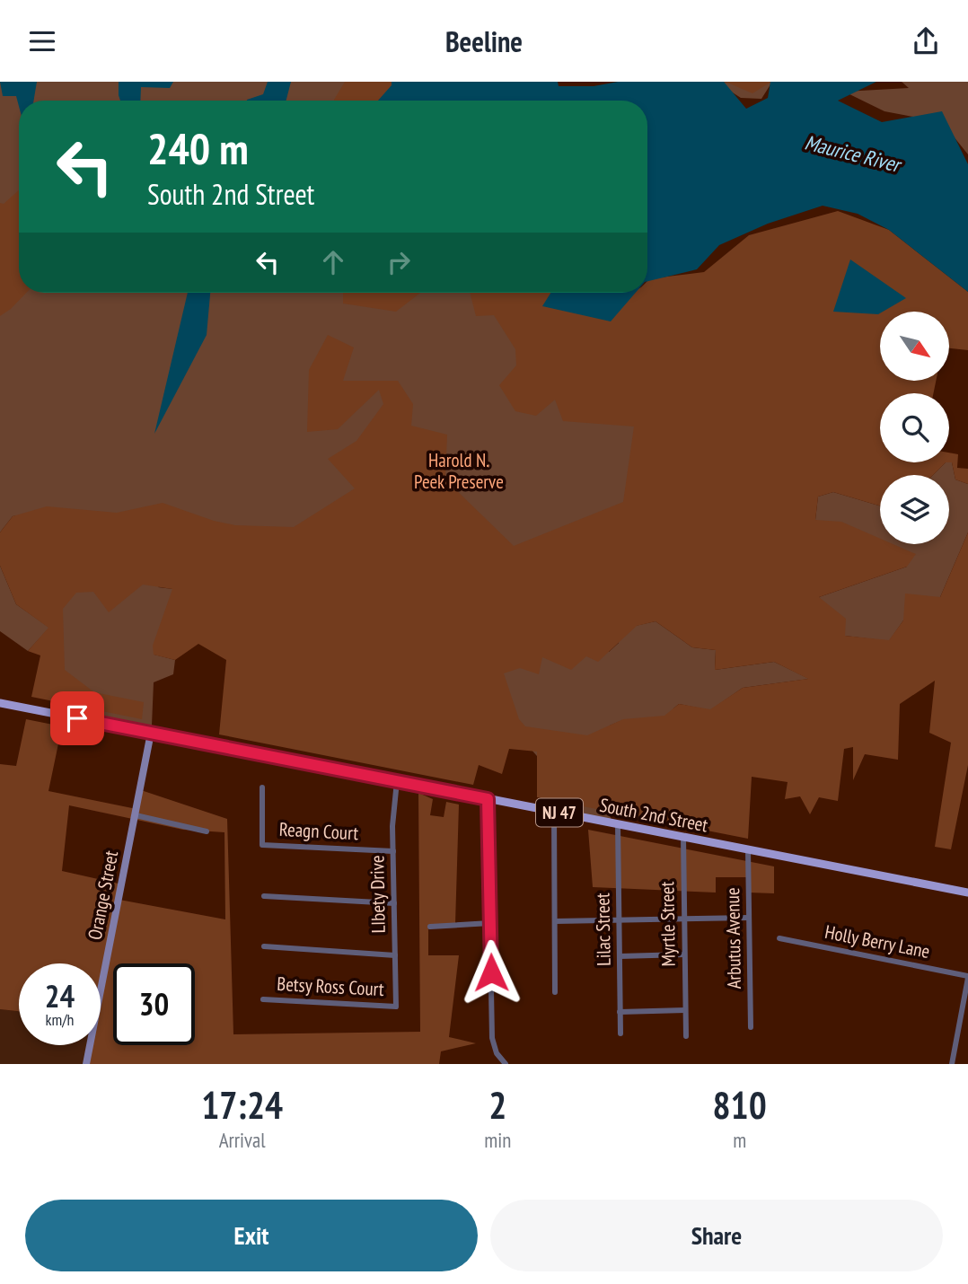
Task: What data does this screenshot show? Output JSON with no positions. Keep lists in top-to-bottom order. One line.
{"streets":{"main road":["NJ 47","South 2nd Street","Orange Street"],"street":["Reagn Court","LIbety Drive","Myrtle Street","Lilac Street","Arbutus Avenue","Holly Berry Lane","Betsy Ross Court"]},"crossings":[["South 2nd Street","LIbety Drive"],["South 2nd Street","Orange Street"],["South 2nd Street","Myrtle Street"],["South 2nd Street","Lilac Street"],["South 2nd Street","Arbutus Avenue"],["Reagn Court","LIbety Drive"],["LIbety Drive","Betsy Ross Court"]],"water":["Maurice River"],"parks":["Harold N. Peek Preserve"],"north":"bottom right","page":{"header":"Beeline","turn":["240 m","South 2nd Street"],"speed":"24 km/h","limit":"30","eta":["17:24","Arrival","2","min","810","m"],"buttons":["Exit","Share"]}}
